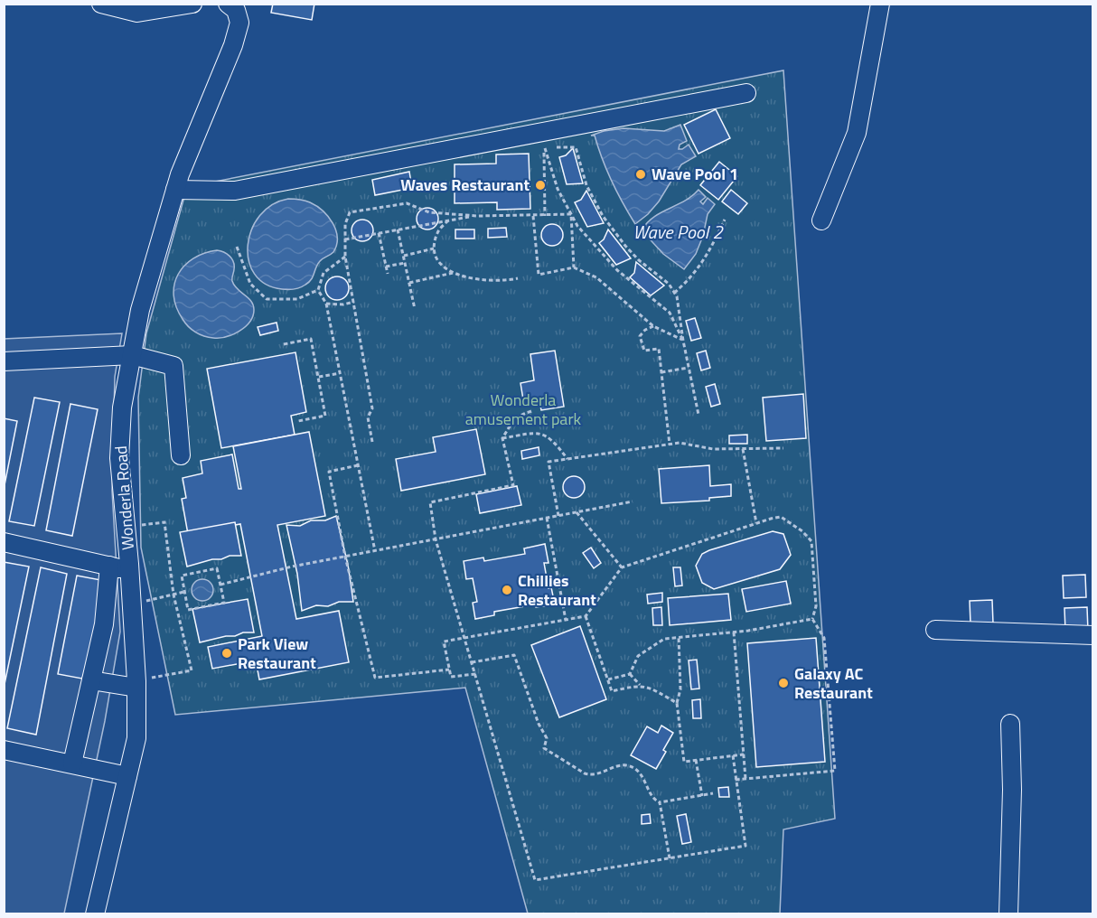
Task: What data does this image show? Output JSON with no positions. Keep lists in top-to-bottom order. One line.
{"streets":{"street":["Wonderla Road"]},"water":["Wave Pool 2"],"parks":["Wonderla amusement park"],"places":["Wave Pool 1","Waves Restaurant","Chillies Restaurant","Park View Restaurant","Galaxy AC Restaurant"]}
